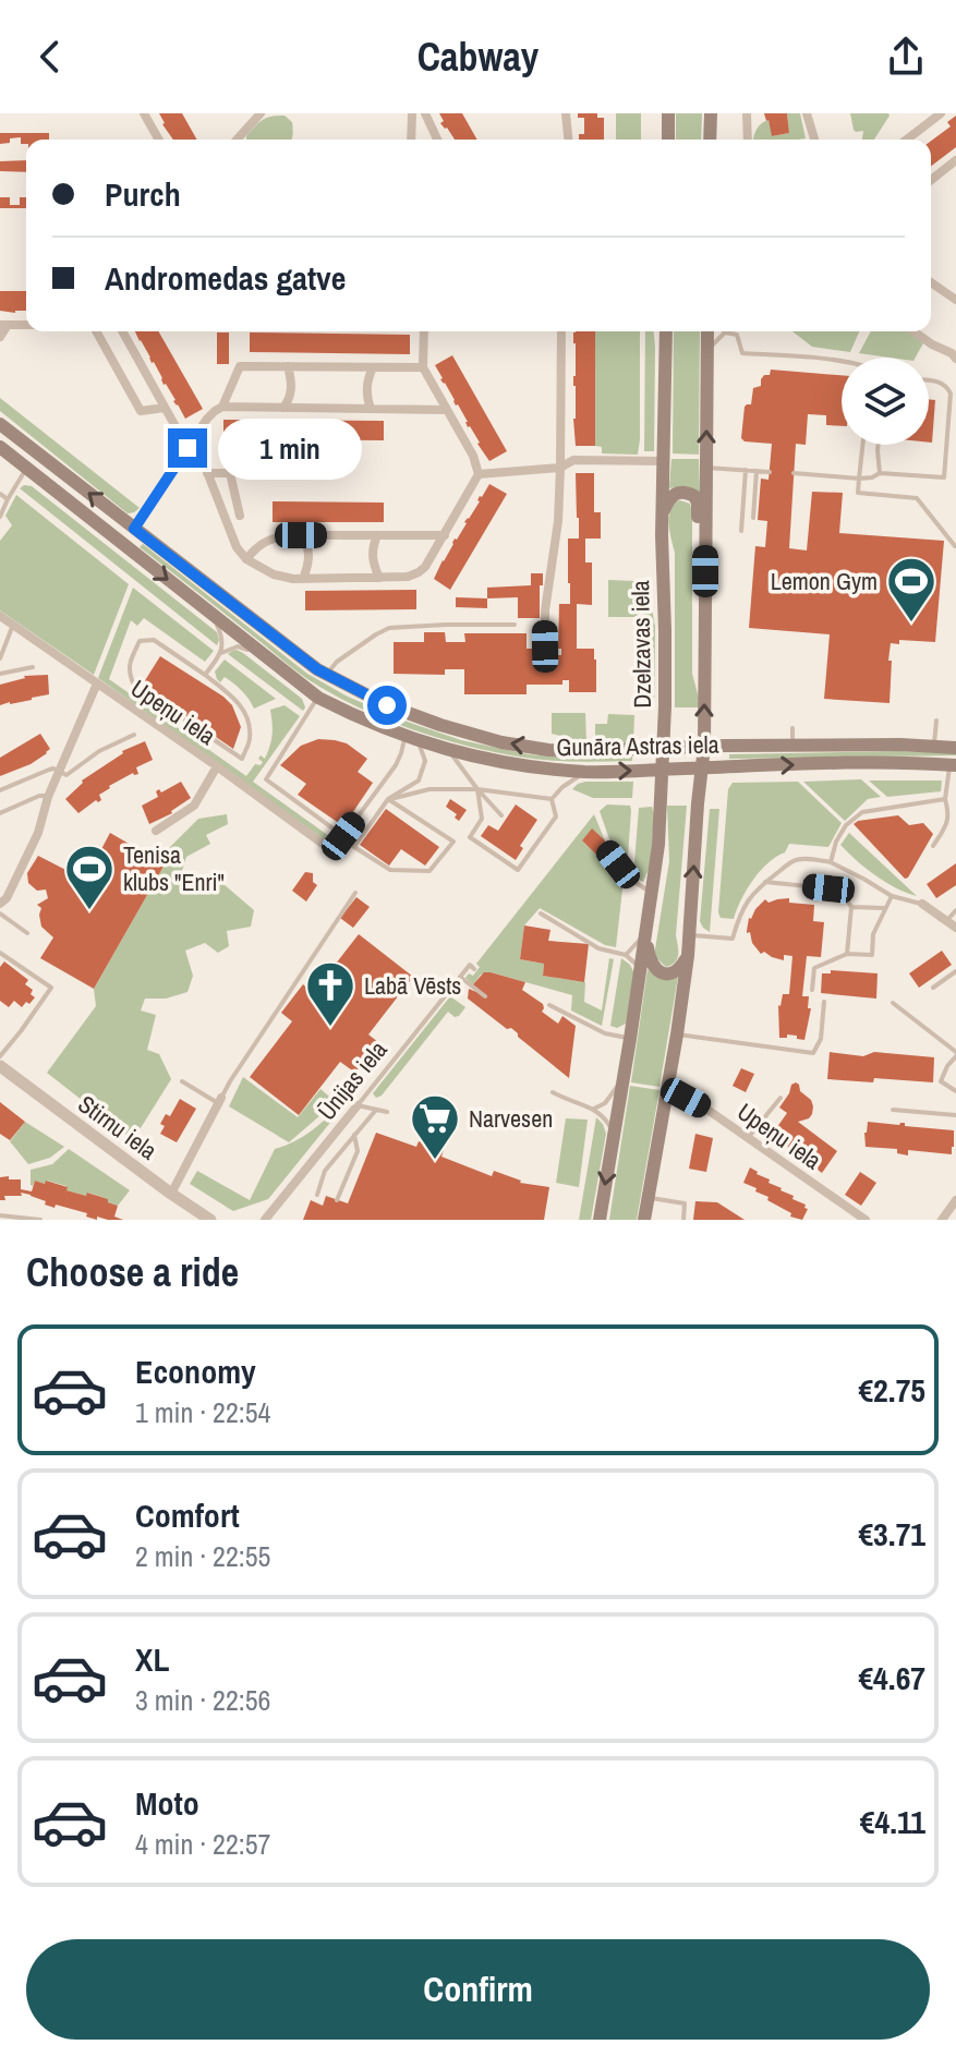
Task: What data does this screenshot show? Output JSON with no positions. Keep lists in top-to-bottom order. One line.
{"streets":{"main road":["Dzelzavas iela","Gunāra Astras iela"],"street":["Upeņu iela","Ūnijas iela","Stirnu iela"]},"crossings":[["Dzelzavas iela","Gunāra Astras iela"]],"places":{"sports":["Lemon Gym","Tenisa klubs \"Enri\""],"church":["Labā Vēsts"],"supermarket":["Narvesen"]},"page":{"header":"Cabway","banner":["Purch","Andromedas gatve"],"bubble":"1 min","heading":"Choose a ride","list":[{"name":"Economy","note":"1 min · 22:54","value":"€2.75"},{"name":"Comfort","note":"2 min · 22:55","value":"€3.71"},{"name":"XL","note":"3 min · 22:56","value":"€4.67"},{"name":"Moto","note":"4 min · 22:57","value":"€4.11"}],"buttons":"Confirm"}}
